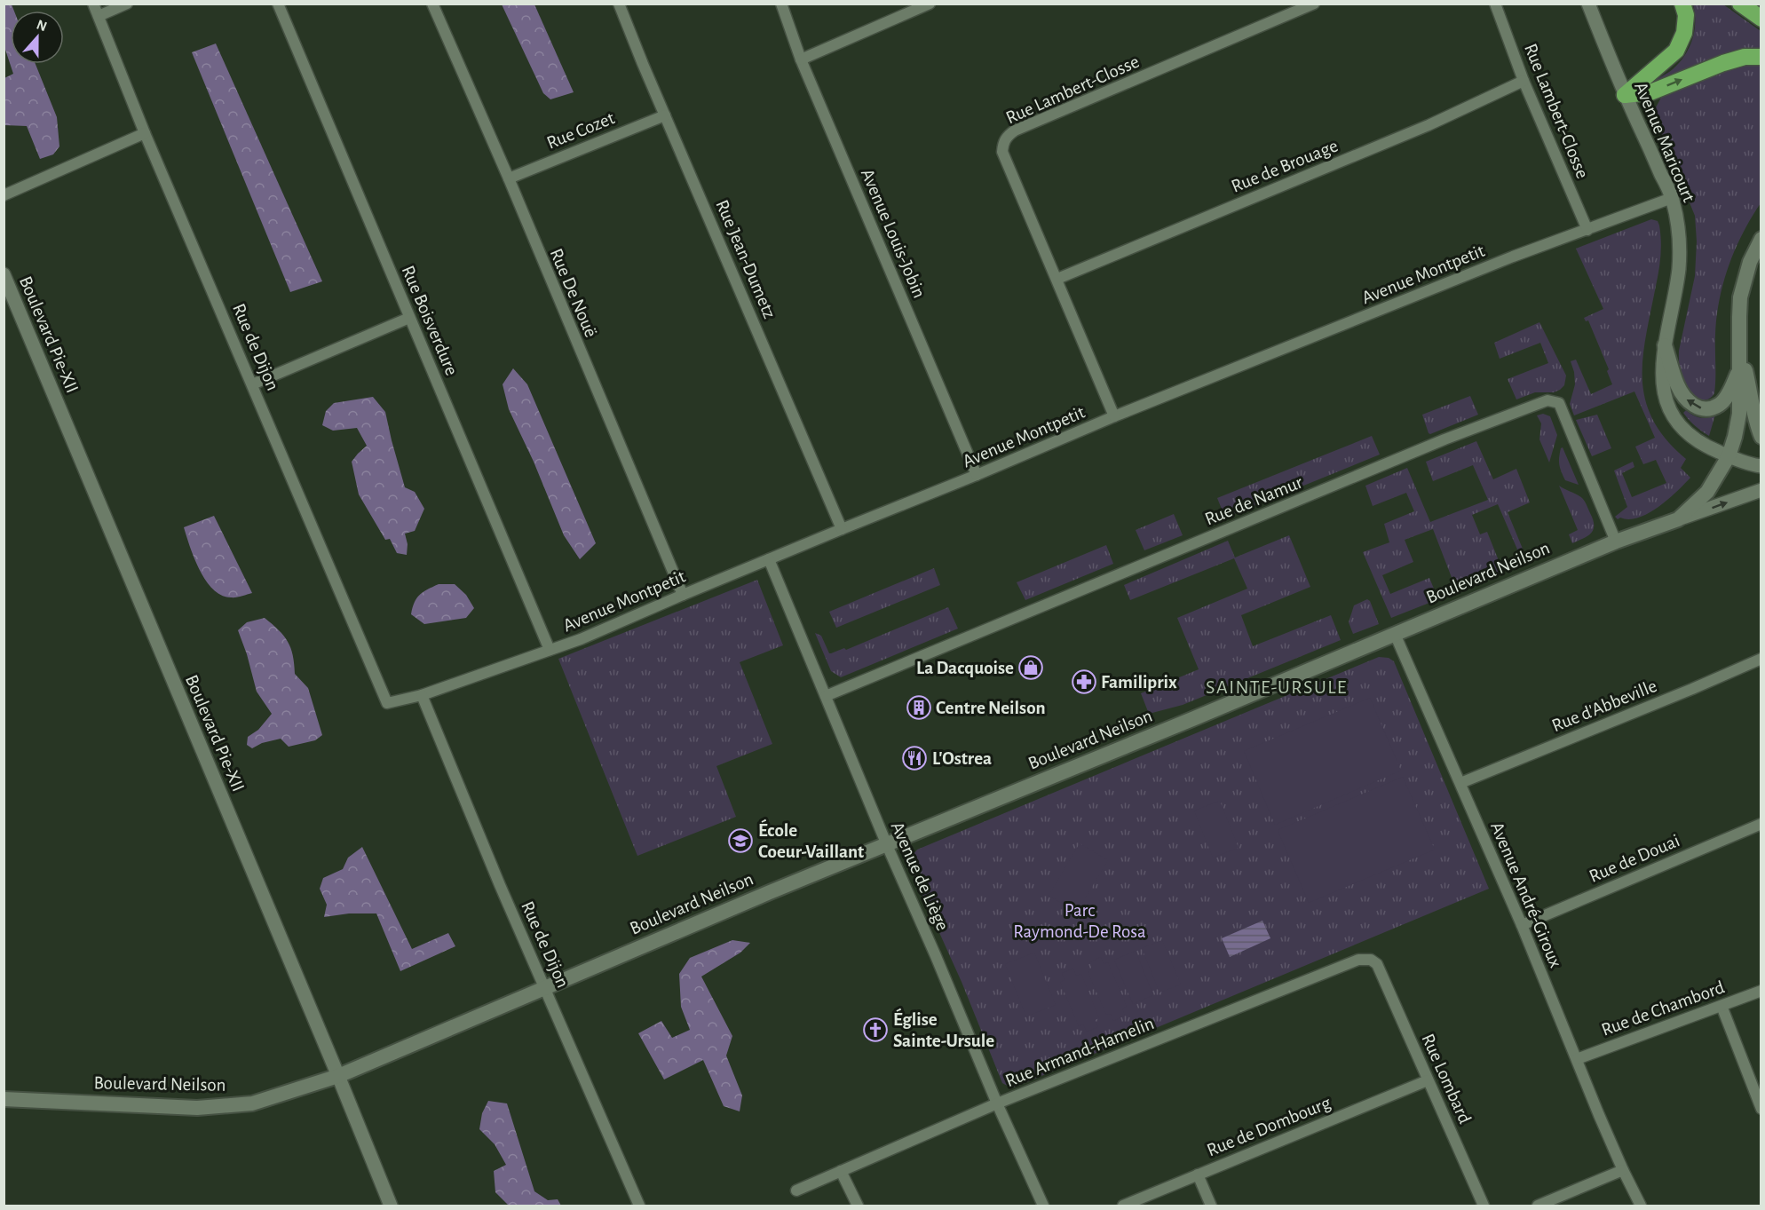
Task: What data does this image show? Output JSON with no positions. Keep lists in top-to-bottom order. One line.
{"streets":{"main road":["Boulevard Neilson"],"street":["Rue Lambert-Closse","Rue Cozet","Avenue Maricourt","Rue de Brouage","Avenue Louis-Jobin","Rue Jean-Dumetz","Avenue Montpetit","Rue De Nouë","Rue Boisverdure","Boulevard Pie-XII","Rue de Dijon","Rue de Namur","Rue d'Abbeville","Rue de Douai","Avenue de Liège","Avenue André-Giroux","Rue de Chambord","Rue Armand-Hamelin","Rue Lombard","Rue de Dombourg"]},"crossings":[["Rue Lambert-Closse","Rue de Brouage"],["Rue Lambert-Closse","Avenue Montpetit"],["Rue Cozet","Rue Jean-Dumetz"],["Rue Cozet","Rue De Nouë"],["Avenue Maricourt","Avenue Montpetit"],["Avenue Louis-Jobin","Avenue Montpetit"],["Rue Jean-Dumetz","Avenue Montpetit"],["Avenue Montpetit","Rue De Nouë"],["Avenue Montpetit","Rue Boisverdure"],["Avenue Montpetit","Rue de Dijon"],["Avenue Montpetit","Avenue de Liège"],["Boulevard Pie-XII","Boulevard Neilson"],["Rue de Dijon","Boulevard Neilson"],["Rue de Namur","Boulevard Neilson"],["Rue de Namur","Avenue de Liège"],["Boulevard Neilson","Avenue de Liège"],["Boulevard Neilson","Avenue André-Giroux"],["Rue d'Abbeville","Avenue André-Giroux"],["Rue de Douai","Avenue André-Giroux"],["Avenue de Liège","Rue Armand-Hamelin"],["Avenue André-Giroux","Rue de Chambord"],["Rue Armand-Hamelin","Rue Lombard"],["Rue Lombard","Rue de Dombourg"]],"districts":["SAINTE-URSULE"],"parks":["Parc Raymond-De Rosa"],"places":{"shop":["La Dacquoise"],"pharmacy":["Familiprix"],"building":["Centre Neilson"],"restaurant":["L'Ostrea"],"school or university":["École Coeur-Vaillant"],"church":["Église Sainte-Ursule"]},"north":"top"}
